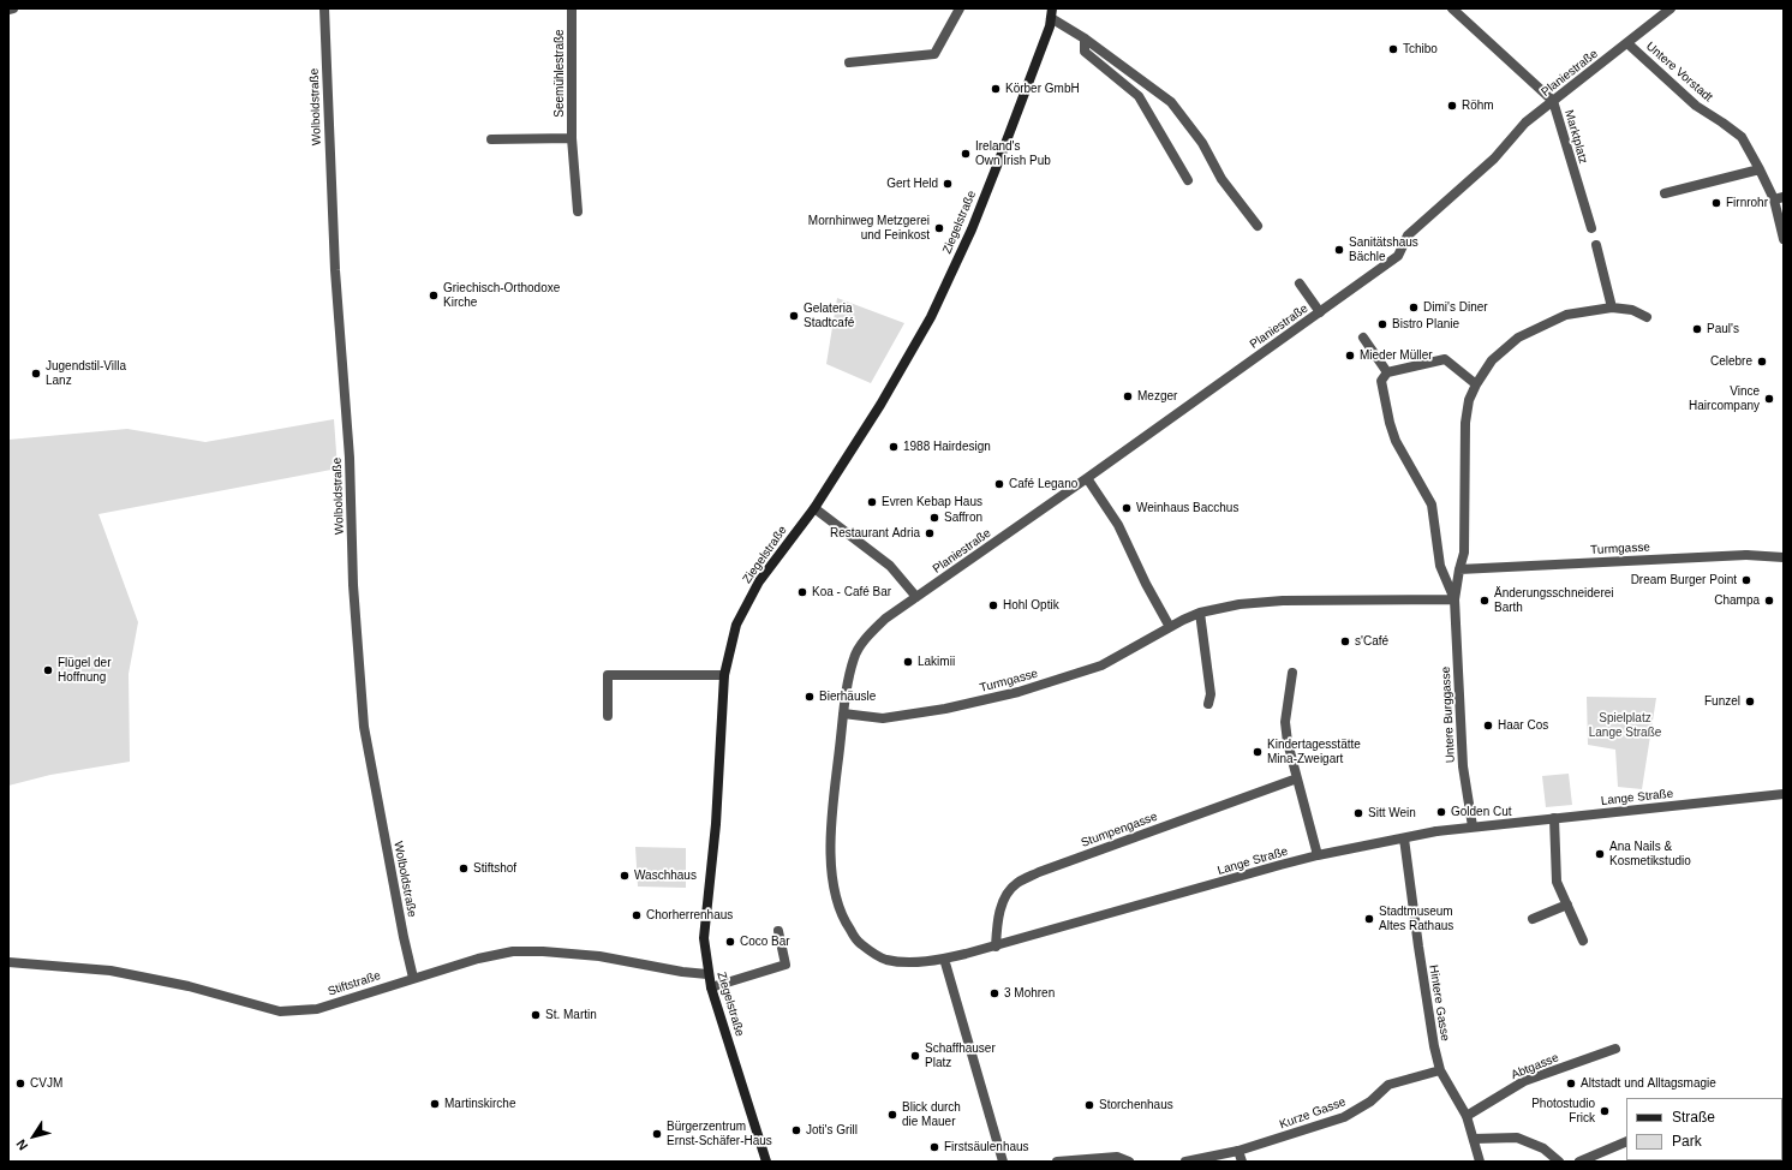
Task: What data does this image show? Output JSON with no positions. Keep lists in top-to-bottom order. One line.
{"streets":{"main road":["Ziegelstraße"],"street":["Untere Vorstadt","Seemühlestraße","Planiestraße","Wolboldstraße","Marktplatz","Turmgasse","Untere Burggasse","Lange Straße","Stumpengasse","Stiftstraße","Hintere Gasse","Abtgasse","Kurze Gasse"]},"crossings":[["Untere Vorstadt","Planiestraße"],["Planiestraße","Marktplatz"],["Planiestraße","Turmgasse"],["Planiestraße","Lange Straße"],["Wolboldstraße","Stiftstraße"],["Ziegelstraße","Stiftstraße"],["Turmgasse","Untere Burggasse"],["Untere Burggasse","Lange Straße"],["Lange Straße","Stumpengasse"],["Lange Straße","Hintere Gasse"],["Hintere Gasse","Abtgasse"],["Hintere Gasse","Kurze Gasse"]],"parks":["Spielplatz Lange Straße"],"places":["Tchibo","Körber GmbH","Röhm","Ireland's Own Irish Pub","Gert Held","Firnrohr","Mornhinweg Metzgerei und Feinkost","Sanitätshaus Bächle","Griechisch-Orthodoxe Kirche","Dimi's Diner","Gelateria Stadtcafé","Bistro Planie","Paul's","Mieder Müller","Celebre","Jugendstil-Villa Lanz","Mezger","Vince Haircompany","1988 Hairdesign","Café Legano","Evren Kebap Haus","Weinhaus Bacchus","Saffron","Restaurant Adria","Dream Burger Point","Koa - Café Bar","Änderungsschneiderei Barth","Champa","Hohl Optik","s'Café","Lakimii","Flügel der Hoffnung","Bierhäusle","Funzel","Haar Cos","Kindertagesstätte Mina-Zweigart","Golden Cut","Sitt Wein","Ana Nails & Kosmetikstudio","Stiftshof","Waschhaus","Chorherrenhaus","Stadtmuseum Altes Rathaus","Coco Bar","3 Mohren","St. Martin","Schaffhauser Platz","CVJM","Altstadt und Alltagsmagie","Martinskirche","Storchenhaus","Photostudio Frick","Blick durch die Mauer","Joti's Grill","Bürgerzentrum Ernst-Schäfer-Haus","Firstsäulenhaus"],"legend":["Straße","Park"],"north":"bottom left"}
